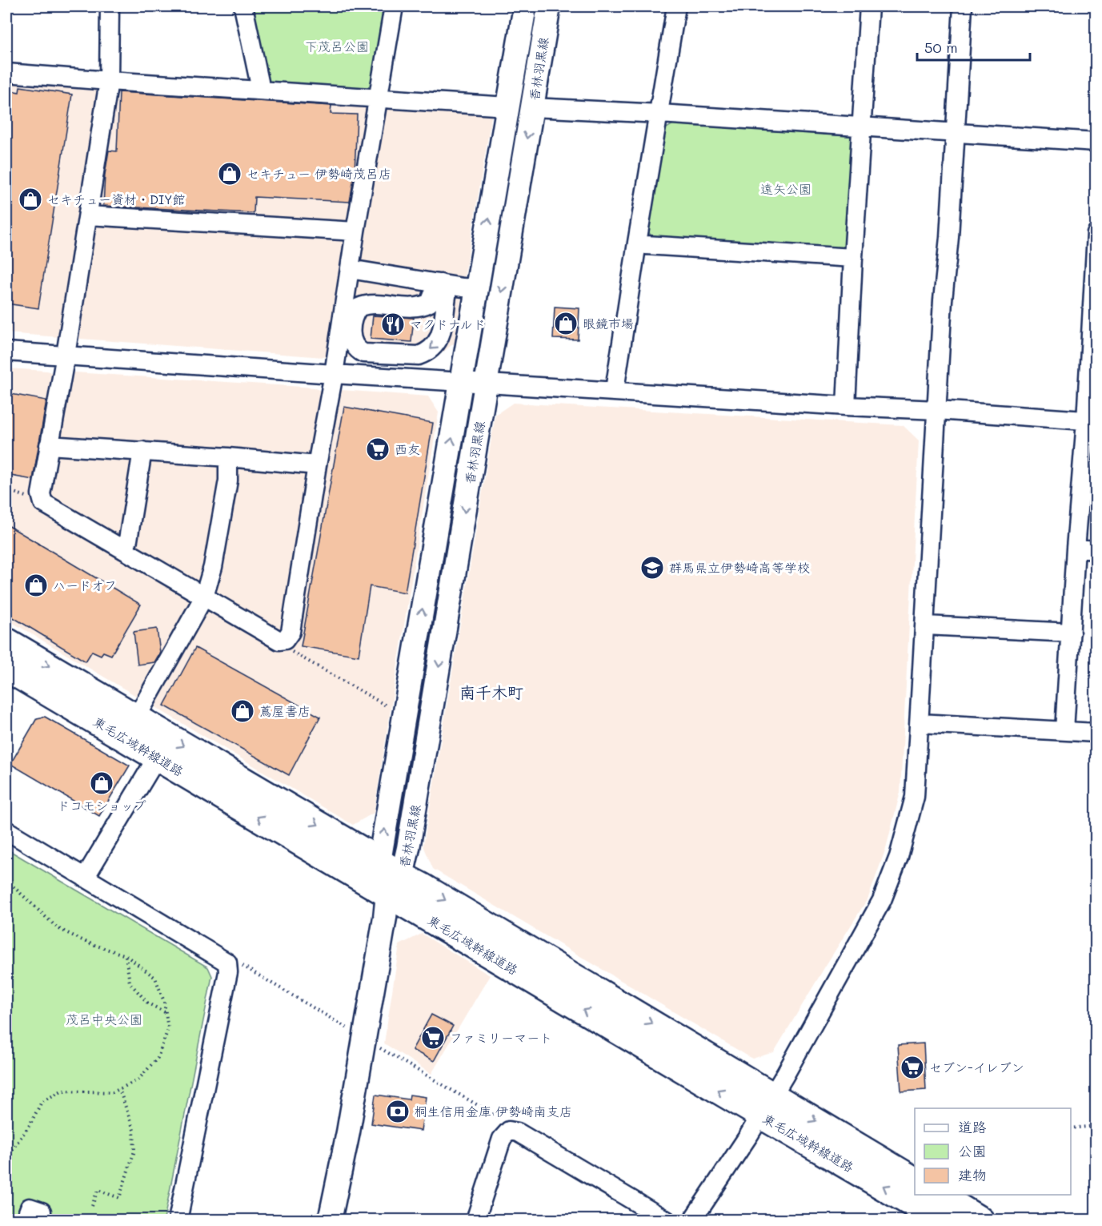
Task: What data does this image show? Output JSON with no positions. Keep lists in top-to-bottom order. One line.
{"streets":{"highway":["東毛広域幹線道路"],"main road":["香林羽黒線"]},"crossings":[["香林羽黒線","東毛広域幹線道路"]],"districts":["南千木町"],"parks":["下茂呂公園","遠矢公園","茂呂中央公園"],"places":{"shop":["セキチュー 伊勢崎茂呂店","セキチュー資材・DIY館","眼鏡市場","ハードオフ","蔦屋書店","ドコモショップ"],"restaurant":["マクドナルド"],"supermarket":["西友","ファミリーマート","セブン-イレブン"],"school or university":["群馬県立伊勢崎高等学校"],"bank":["桐生信用金庫 伊勢崎南支店"]},"legend":["道路","公園","建物"],"scale_bar":"50 m"}
